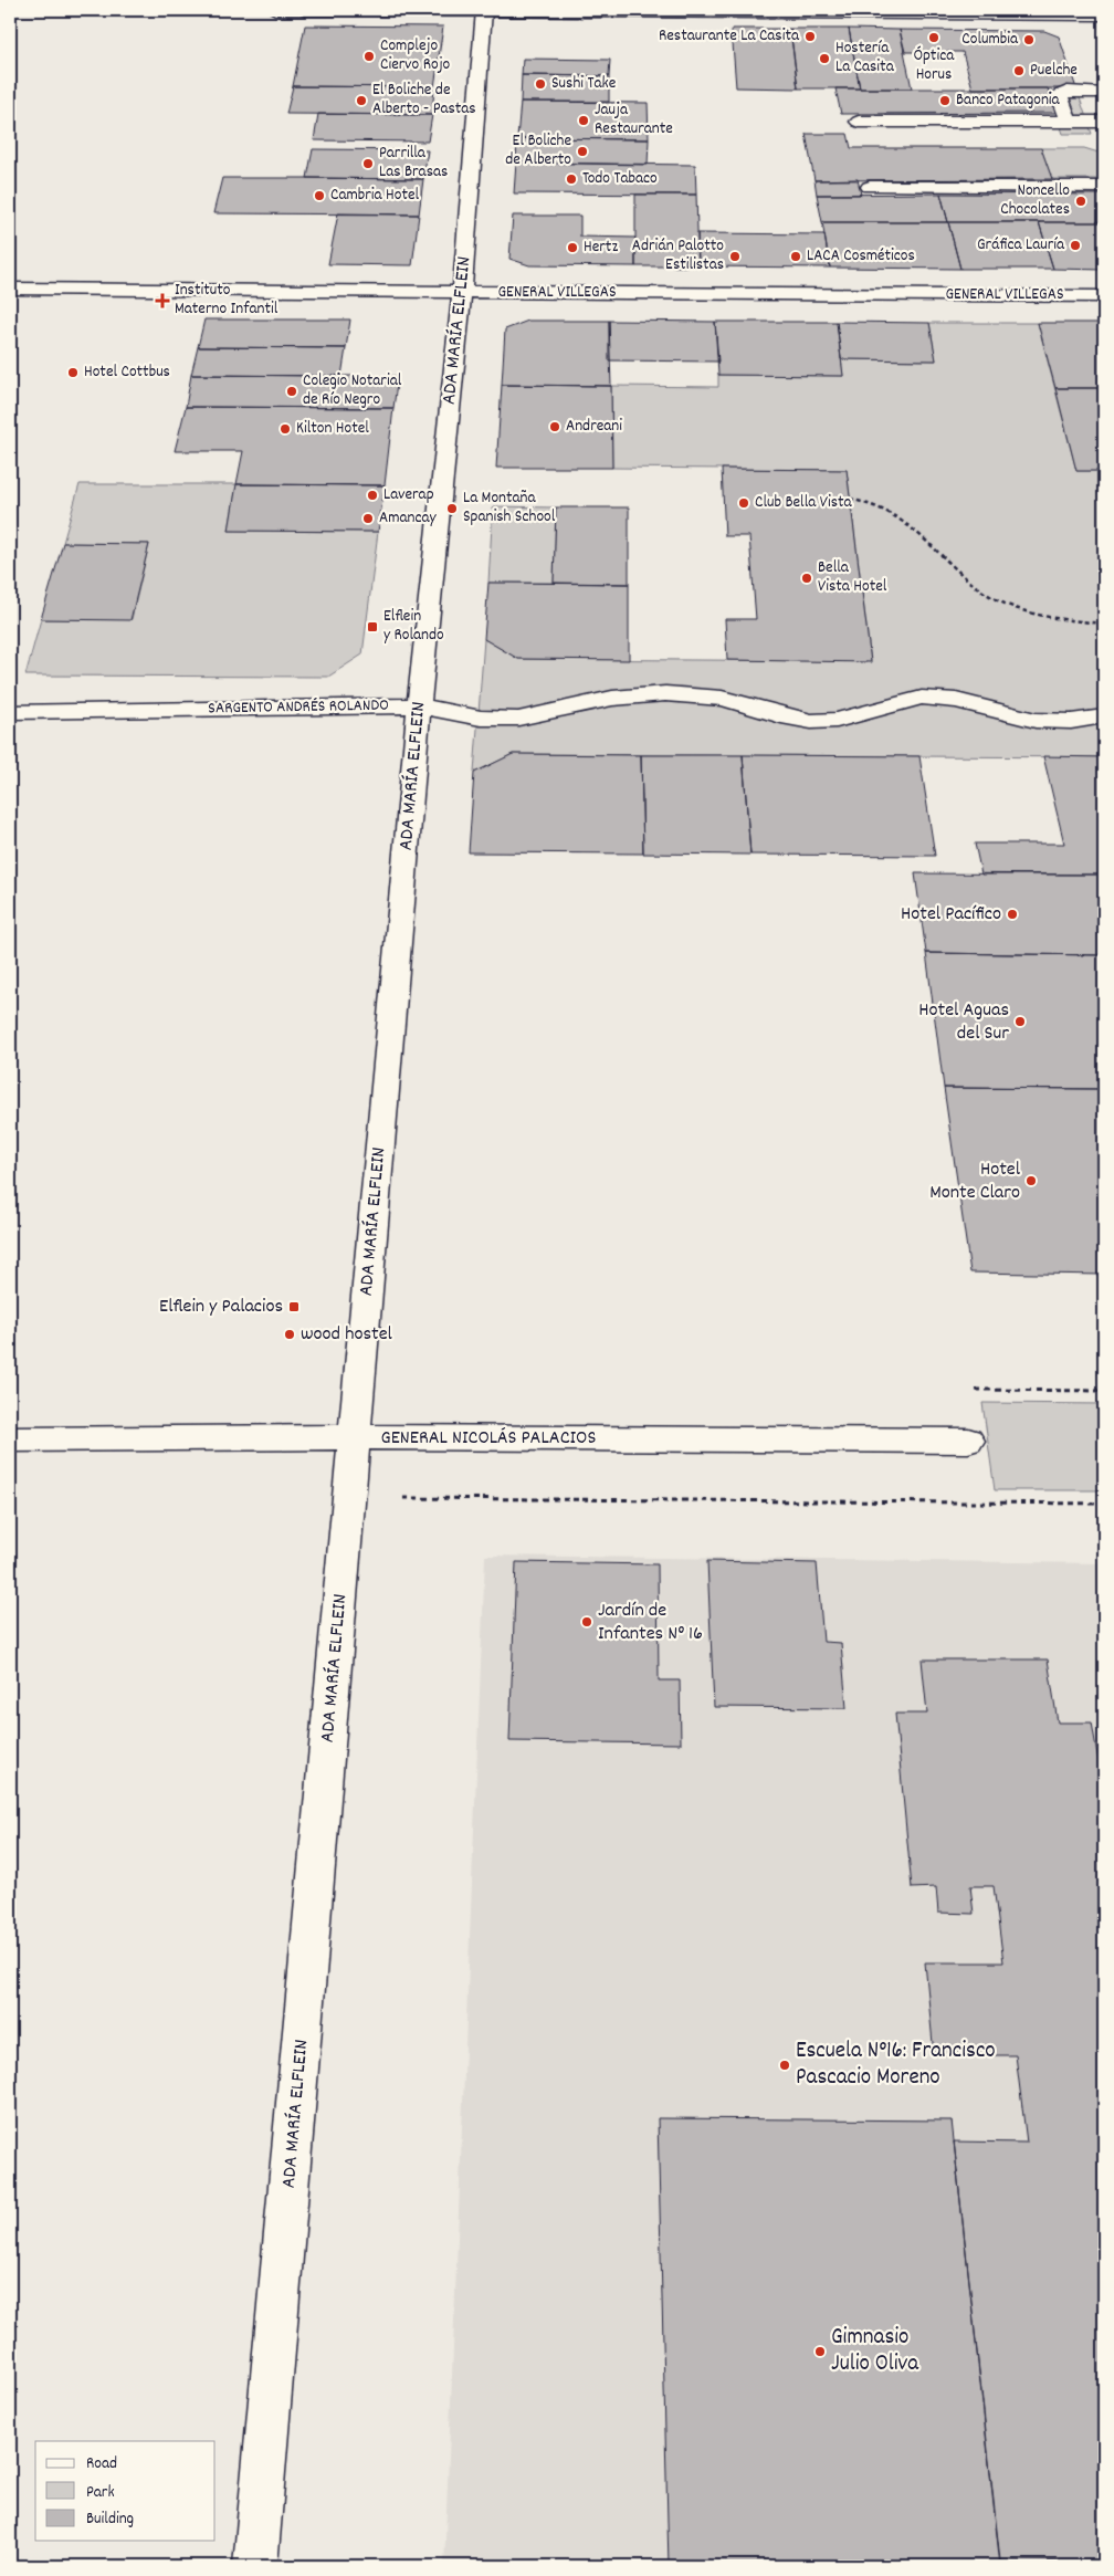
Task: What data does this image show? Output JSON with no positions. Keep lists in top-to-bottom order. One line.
{"streets":{"street":["GENERAL VILLEGAS","ADA MARÍA ELFLEIN","SARGENTO ANDRÉS ROLANDO","GENERAL NICOLÁS PALACIOS"]},"crossings":[["GENERAL VILLEGAS","ADA MARÍA ELFLEIN"],["ADA MARÍA ELFLEIN","SARGENTO ANDRÉS ROLANDO"],["ADA MARÍA ELFLEIN","GENERAL NICOLÁS PALACIOS"]],"places":{"other":["Restaurante La Casita","Óptica Horus","Columbia","Complejo Ciervo Rojo","Hostería La Casita","Puelche","Sushi Take","El Boliche de Alberto - Pastas","Banco Patagonia","Jauja Restaurante","El Boliche de Alberto","Parrilla Las Brasas","Todo Tabaco","Cambria Hotel","Noncello Chocolates","Gráfica Lauría","Hertz","Adrián Palotto Estilistas","LACA Cosméticos","Hotel Cottbus","Colegio Notarial de Río Negro","Andreani","Kilton Hotel","Laverap","Club Bella Vista","La Montaña Spanish School","Amancay","Bella Vista Hotel","Hotel Pacífico","Hotel Aguas del Sur","Hotel Monte Claro","wood hostel","Jardín de Infantes N° 16","Escuela N°16: Francisco Pascacio Moreno","Gimnasio Julio Oliva"],"health":["Instituto Materno Infantil"],"transit":["Elflein y Rolando","Elflein y Palacios"]},"legend":["Road","Park","Building"]}
